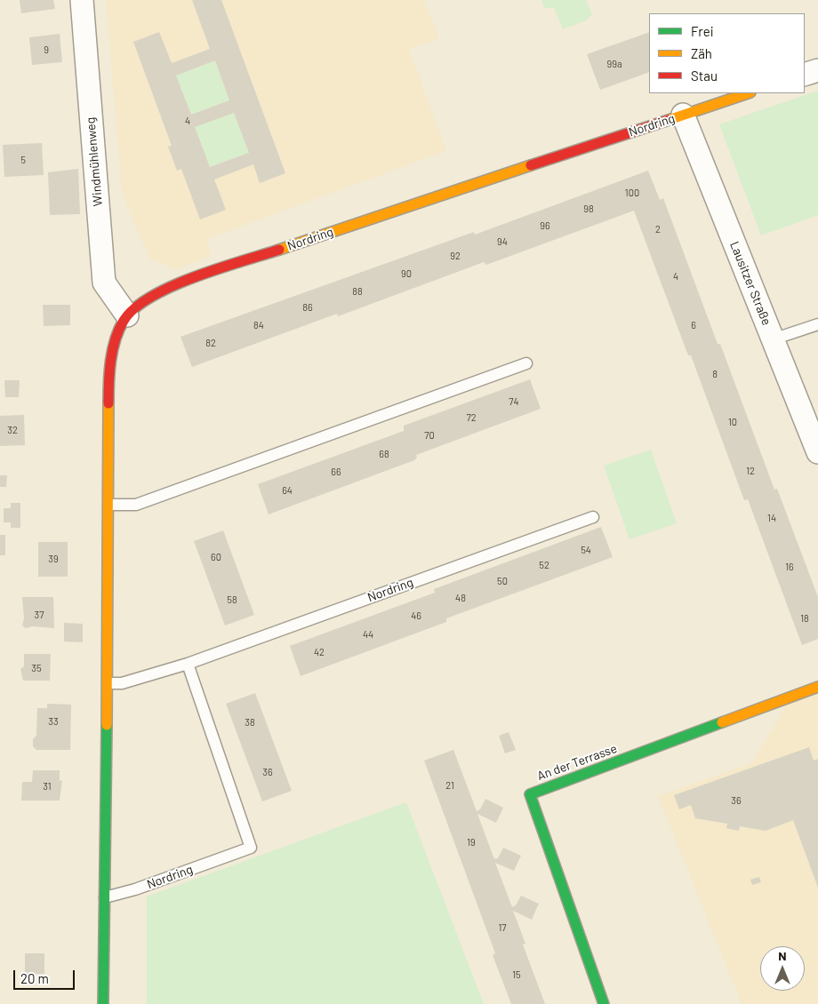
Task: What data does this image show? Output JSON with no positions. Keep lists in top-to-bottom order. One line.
{"streets":{"street":["Nordring","Windmühlenweg","Lausitzer Straße","An der Terrasse"]},"crossings":[["Nordring","Windmühlenweg"],["Nordring","Lausitzer Straße"]],"house_numbers":["9","99a","4","5","100","98","96","2","94","92","90","4","88","86","84","6","82","8","74","72","10","32","70","68","12","66","64","14","54","60","39","52","16","50","48","58","37","46","18","44","42","35","33","38","36","21","31","36","19","17","15"],"legend":["Frei","Zäh","Stau"],"scale_bar":"20 m","north":"top"}
